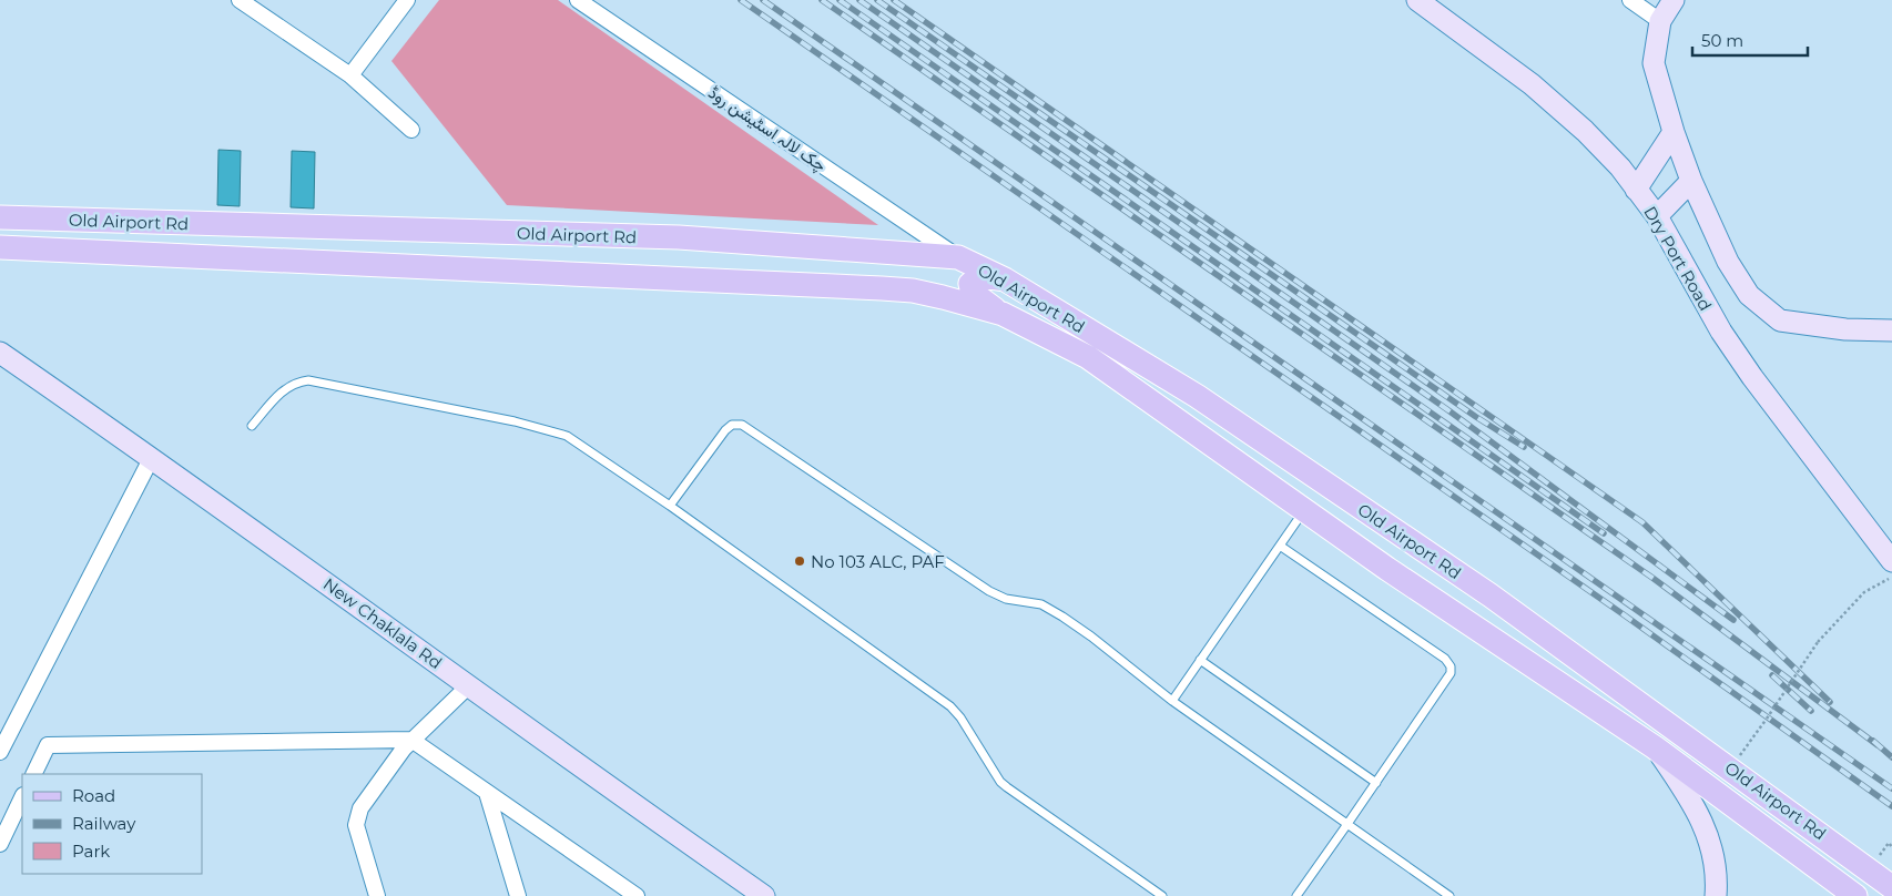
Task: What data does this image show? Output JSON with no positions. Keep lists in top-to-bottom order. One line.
{"streets":{"main road":["Old Airport Rd"],"street":["چک لالہ اسٹیشن روڈ","Dry Port Road","New Chaklala Rd"]},"crossings":[["چک لالہ اسٹیشن روڈ","Old Airport Rd"]],"places":["No 103 ALC, PAF"],"legend":["Road","Railway","Park"],"scale_bar":"50 m"}
